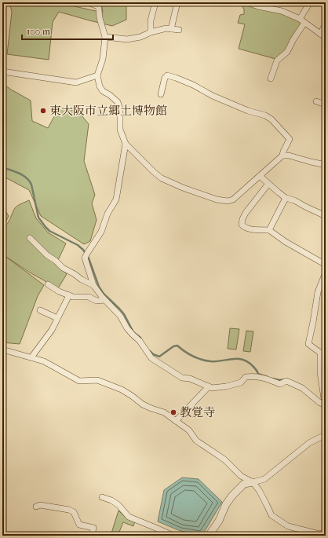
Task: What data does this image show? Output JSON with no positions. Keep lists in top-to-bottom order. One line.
{"places":["東大阪市立郷土博物館","教覚寺"],"scale_bar":"100 m"}
